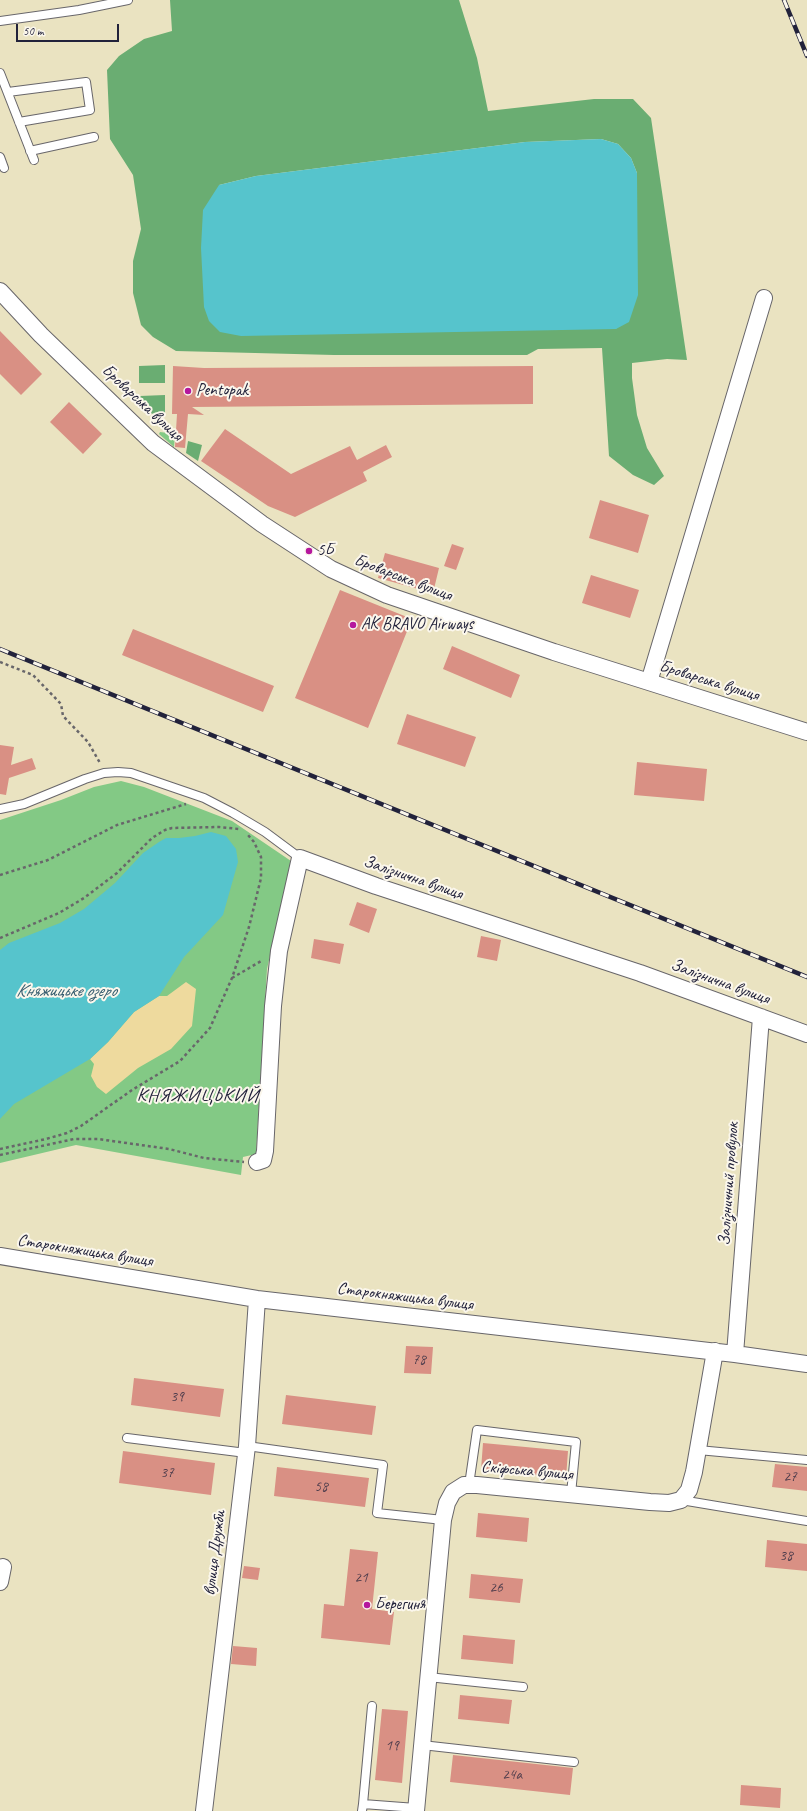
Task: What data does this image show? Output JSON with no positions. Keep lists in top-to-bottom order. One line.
{"streets":{"street":["Броварська вулиця","Залізнична вулиця","Залізничний провулок","Старокняжицька вулиця","Скіфська вулиця","вулиця Дружби"]},"crossings":[["Залізнична вулиця","Залізничний провулок"],["Залізничний провулок","Старокняжицька вулиця"],["Старокняжицька вулиця","вулиця Дружби"]],"districts":["КНЯЖИЦЬКИЙ"],"water":["Княжицьке озеро"],"places":["Pentopak","5Б","АК BRAVO Airways","Берегиня"],"house_numbers":["78","39","37","27","58","38","21","26","19","24а"],"scale_bar":"50 m"}
